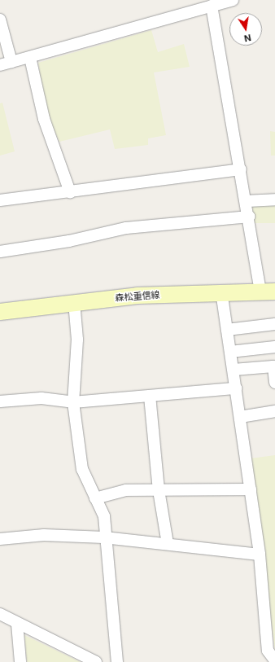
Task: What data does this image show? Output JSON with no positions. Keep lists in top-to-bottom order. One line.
{"streets":{"main road":["森松重信線"]},"north":"bottom"}
